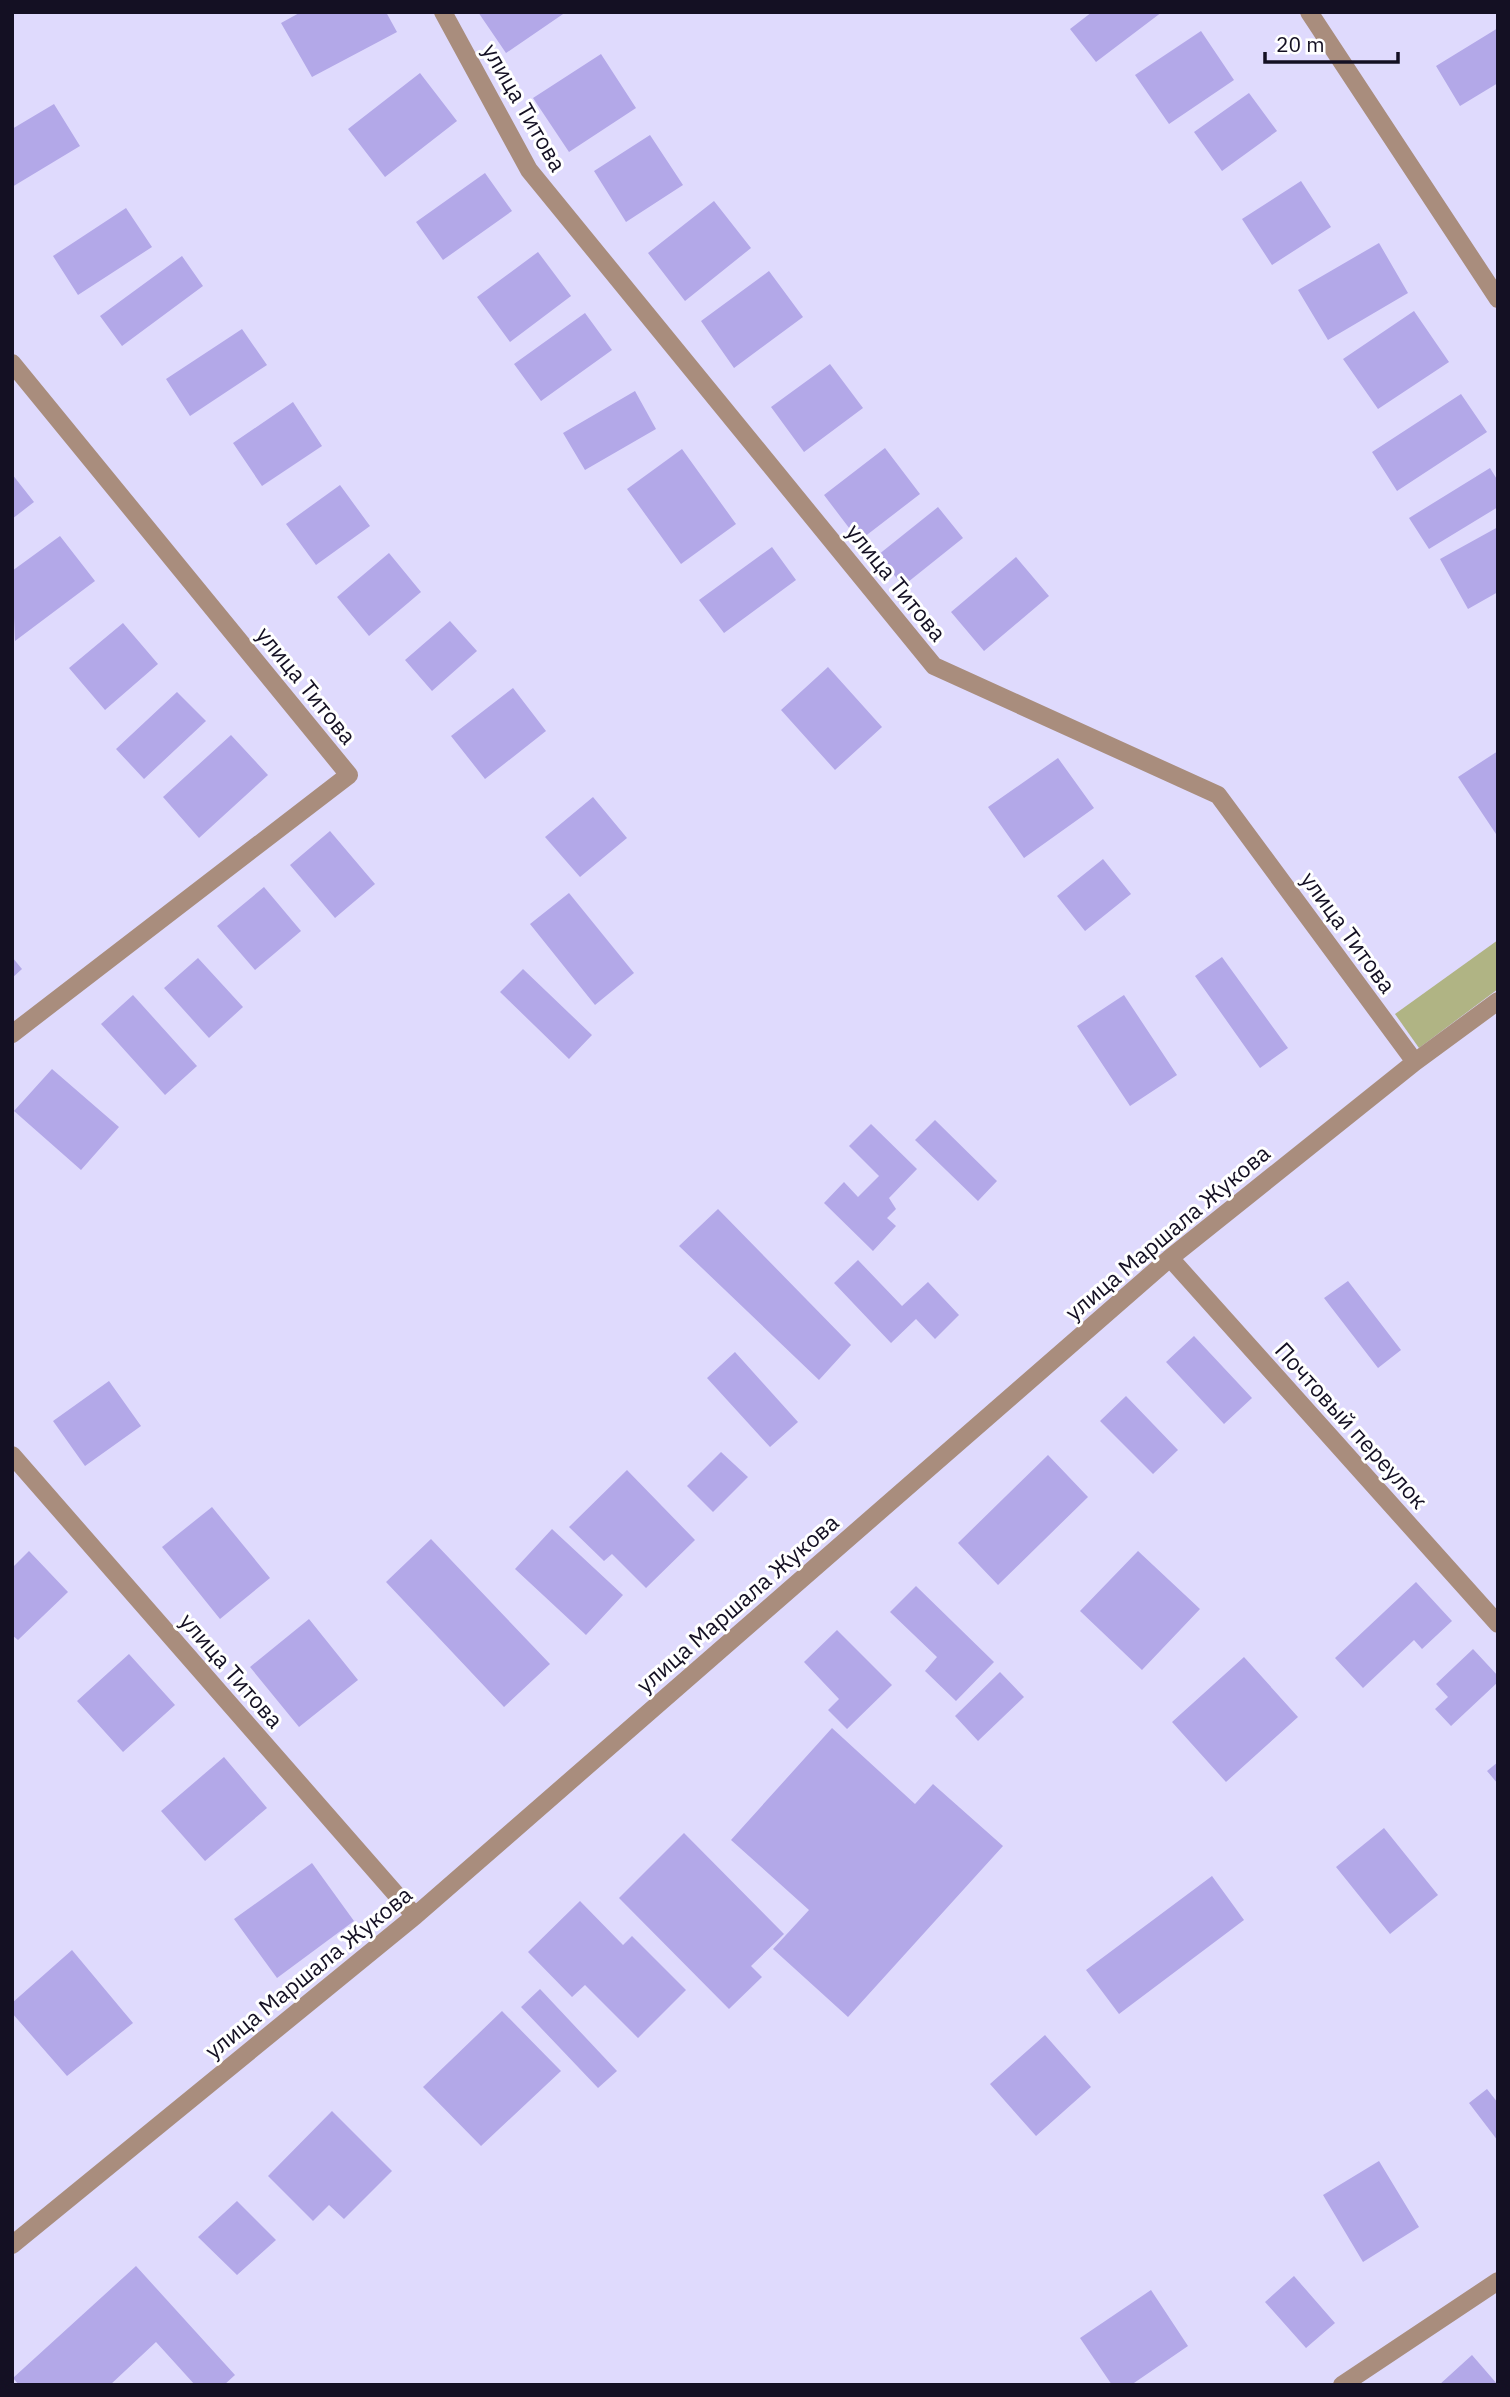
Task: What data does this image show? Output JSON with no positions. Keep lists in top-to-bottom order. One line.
{"streets":{"street":["улица Титова","улица Маршала Жукова","Почтовый переулок"]},"crossings":[["улица Титова","улица Маршала Жукова"],["улица Маршала Жукова","Почтовый переулок"]],"scale_bar":"20 m"}
